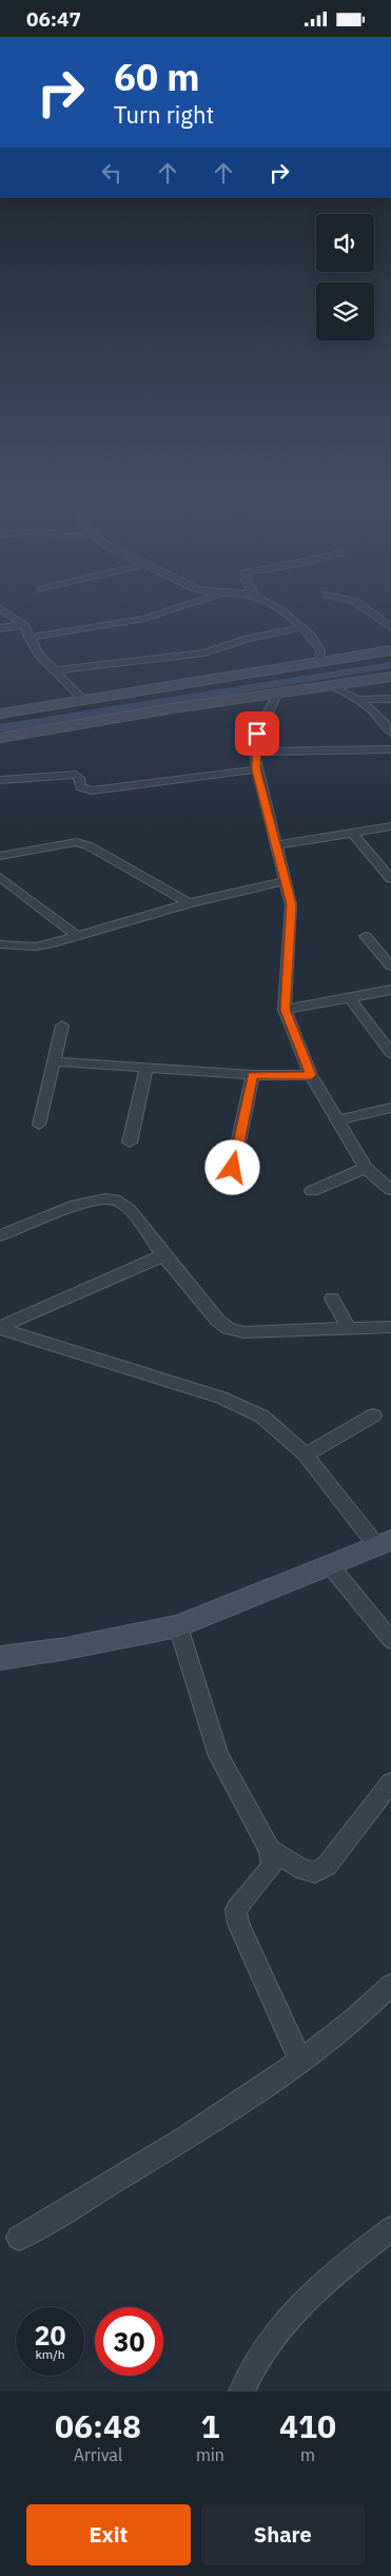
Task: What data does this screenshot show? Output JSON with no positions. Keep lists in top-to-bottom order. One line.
{"page":{"status":"06:47","turn":["60 m","Turn right"],"speed":"20 km/h","limit":"30","eta":["06:48","Arrival","1","min","410","m"],"buttons":["Exit","Share"]}}
